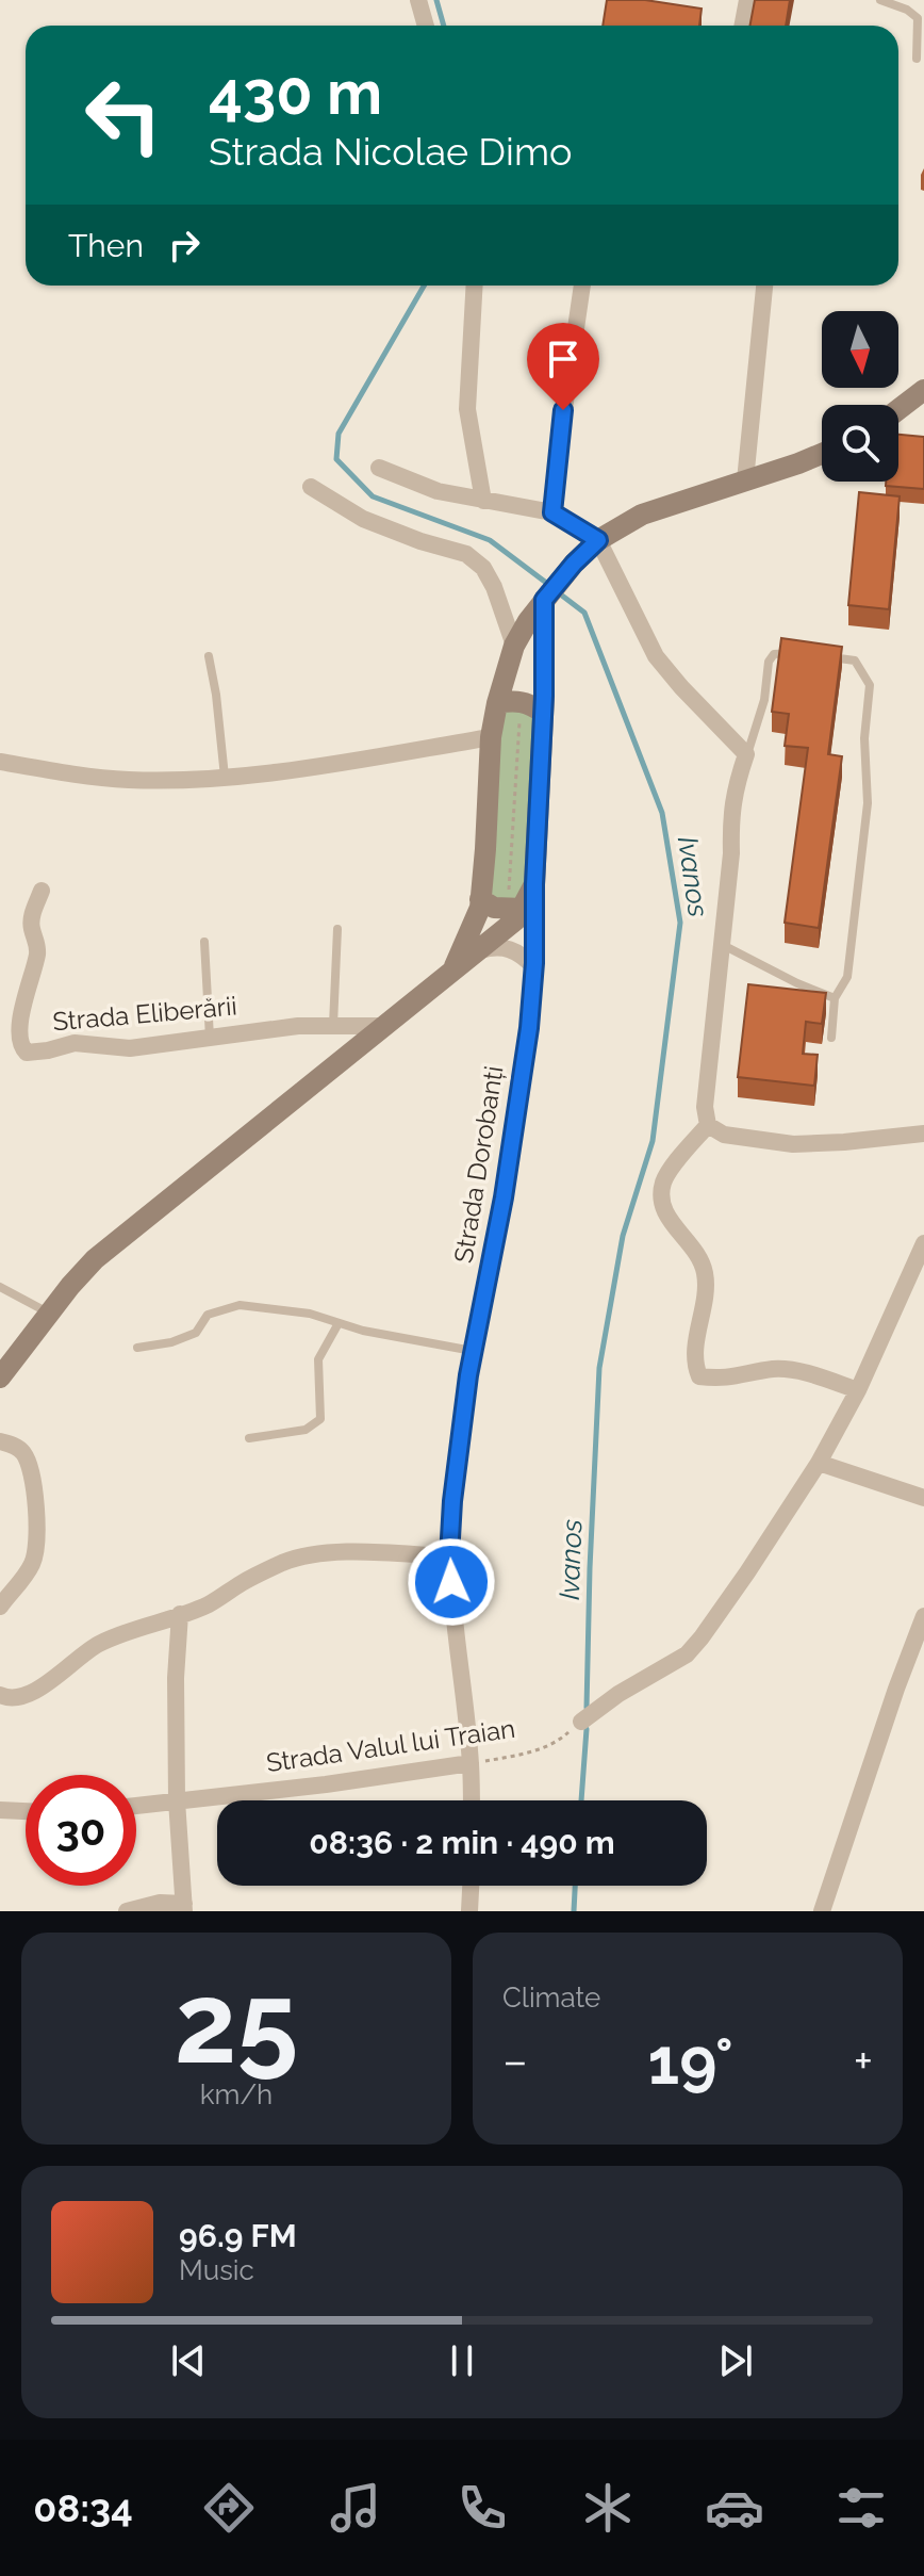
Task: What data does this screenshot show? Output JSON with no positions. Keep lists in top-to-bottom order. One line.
{"streets":{"street":["Strada Eliberării","Strada Dorobanți","Strada Valul lui Traian"]},"crossings":[["Strada Dorobanți","Strada Valul lui Traian"]],"water":["Ivanos"],"north":"bottom","page":{"turn":["430 m","Strada Nicolae Dimo"],"then":"Then","limit":"30","trip":"08:36 · 2 min · 490 m","tile":[["25","km/h"],"Climate"],"heat":["−","19°","+"],"song":["96.9 FM","Music"],"tabs":"08:34"}}
